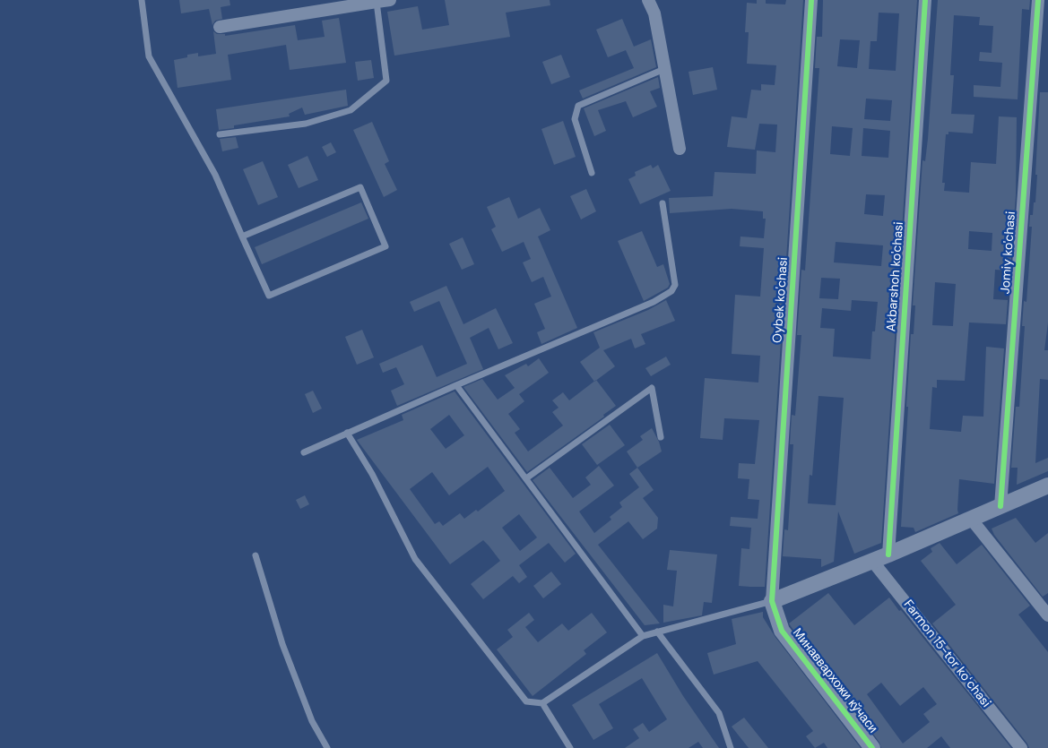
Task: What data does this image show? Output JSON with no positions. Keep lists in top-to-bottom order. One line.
{"streets":{"street":["Jomiy ko'chasi","Akbarshoh ko'chasi","Oybek ko'chasi","Farmon 15-tor koʻchasi","Минаввархожи кўчаси"]},"crossings":[["Oybek ko'chasi","Минаввархожи кўчаси"]]}
